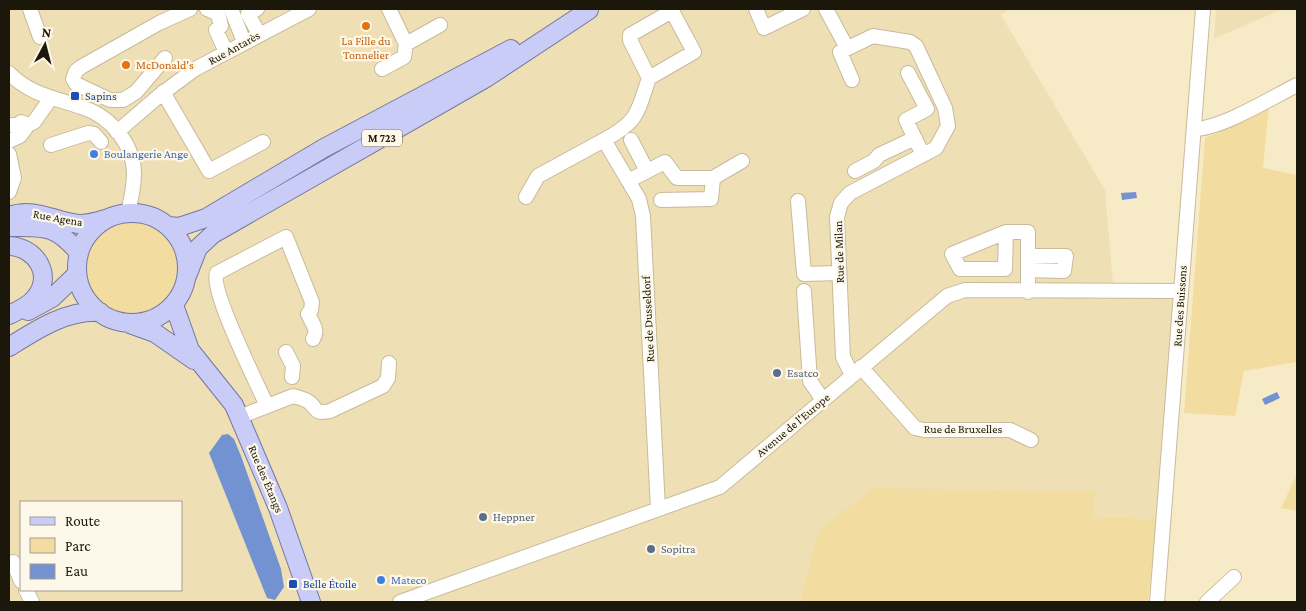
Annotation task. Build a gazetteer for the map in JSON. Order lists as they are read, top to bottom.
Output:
{
  "streets": {
    "main road": ["M 723", "Rue Agena", "Rue des Étangs"],
    "street": [
      "Rue Antarès",
      "Rue de Milan",
      "Rue des Buissons",
      "Rue de Dusseldorf",
      "Avenue de l'Europe",
      "Rue de Bruxelles"
    ]
  },
  "crossings": [
    ["M 723", "Rue Agena"],
    ["M 723", "Rue des Étangs"],
    ["Rue Agena", "Rue des Étangs"],
    ["Rue de Milan", "Avenue de l'Europe"],
    ["Rue de Milan", "Rue de Bruxelles"],
    ["Rue des Buissons", "Avenue de l'Europe"],
    ["Rue de Dusseldorf", "Avenue de l'Europe"],
    ["Avenue de l'Europe", "Rue de Bruxelles"]
  ],
  "places": {
    "other": [
      "La Fille du Tonnelier",
      "McDonald's",
      "Boulangerie Ange",
      "Esatco",
      "Heppner",
      "Sopitra",
      "Mateco"
    ],
    "transit": ["Sapins", "Belle Étoile"]
  },
  "legend": ["Route", "Parc", "Eau"],
  "north": "top"
}
